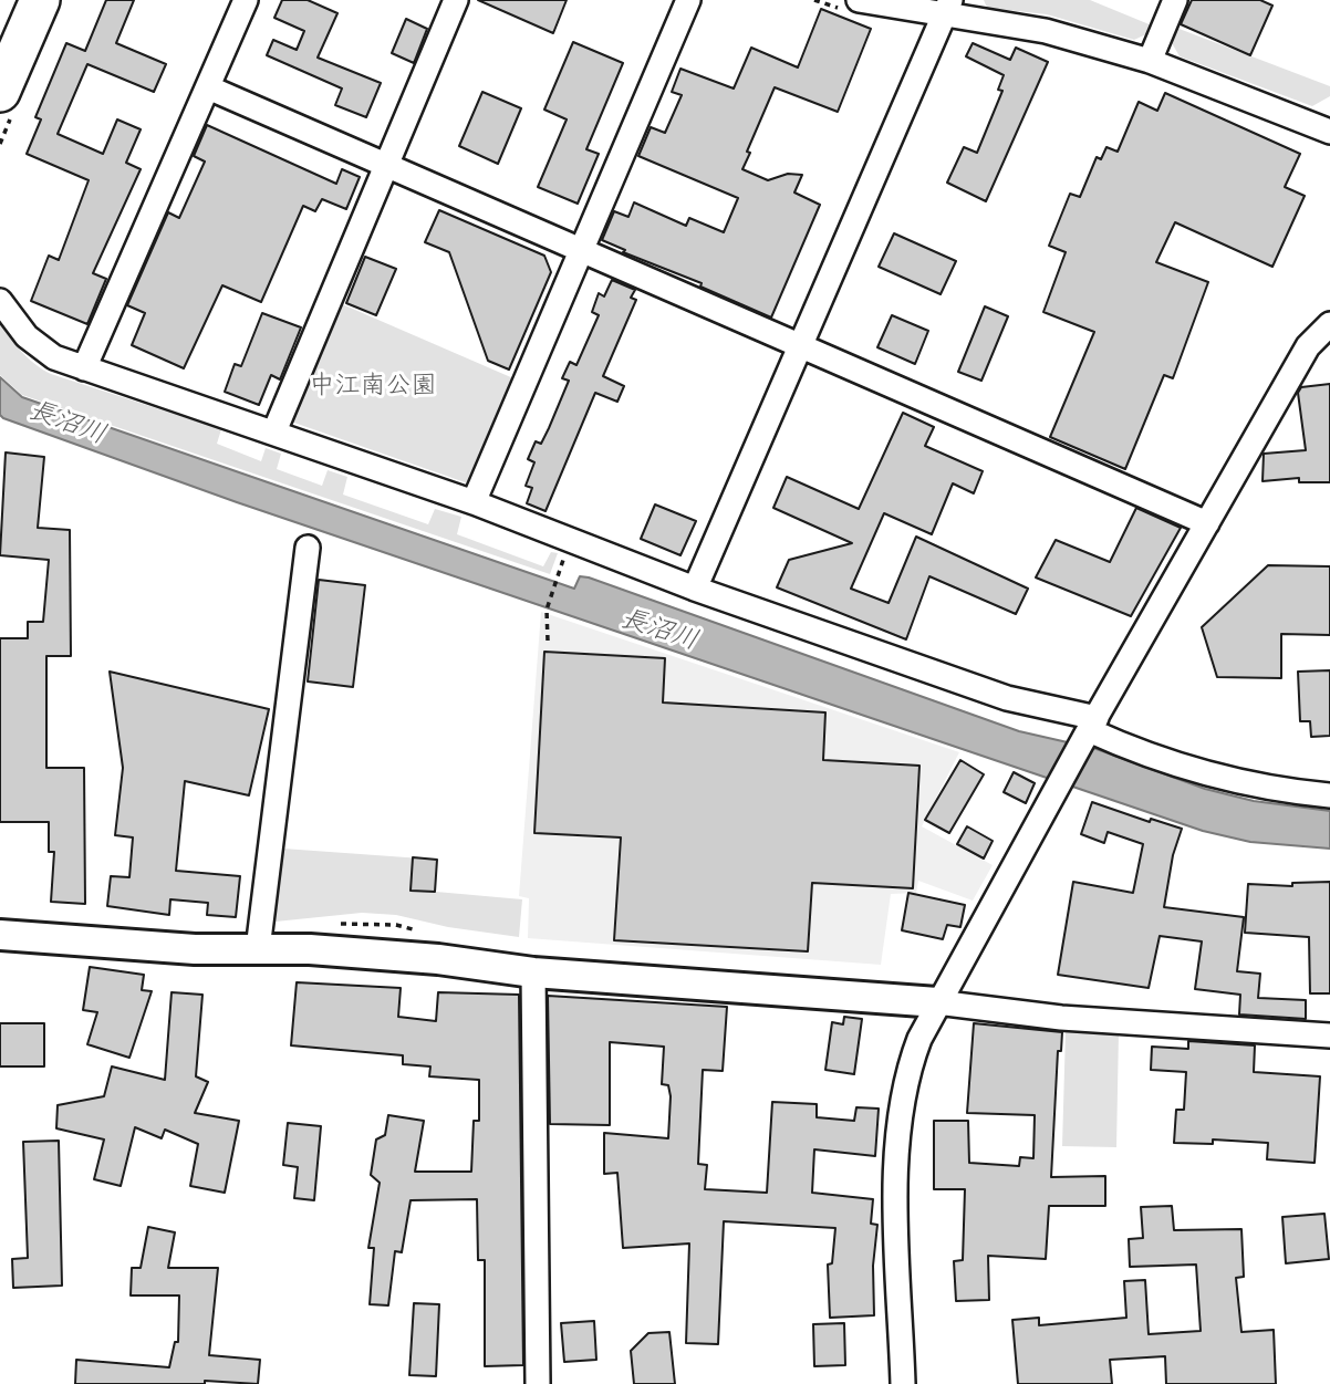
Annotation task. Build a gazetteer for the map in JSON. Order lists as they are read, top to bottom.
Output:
{
  "water": ["長沼川"],
  "parks": ["中江南公園"]
}
